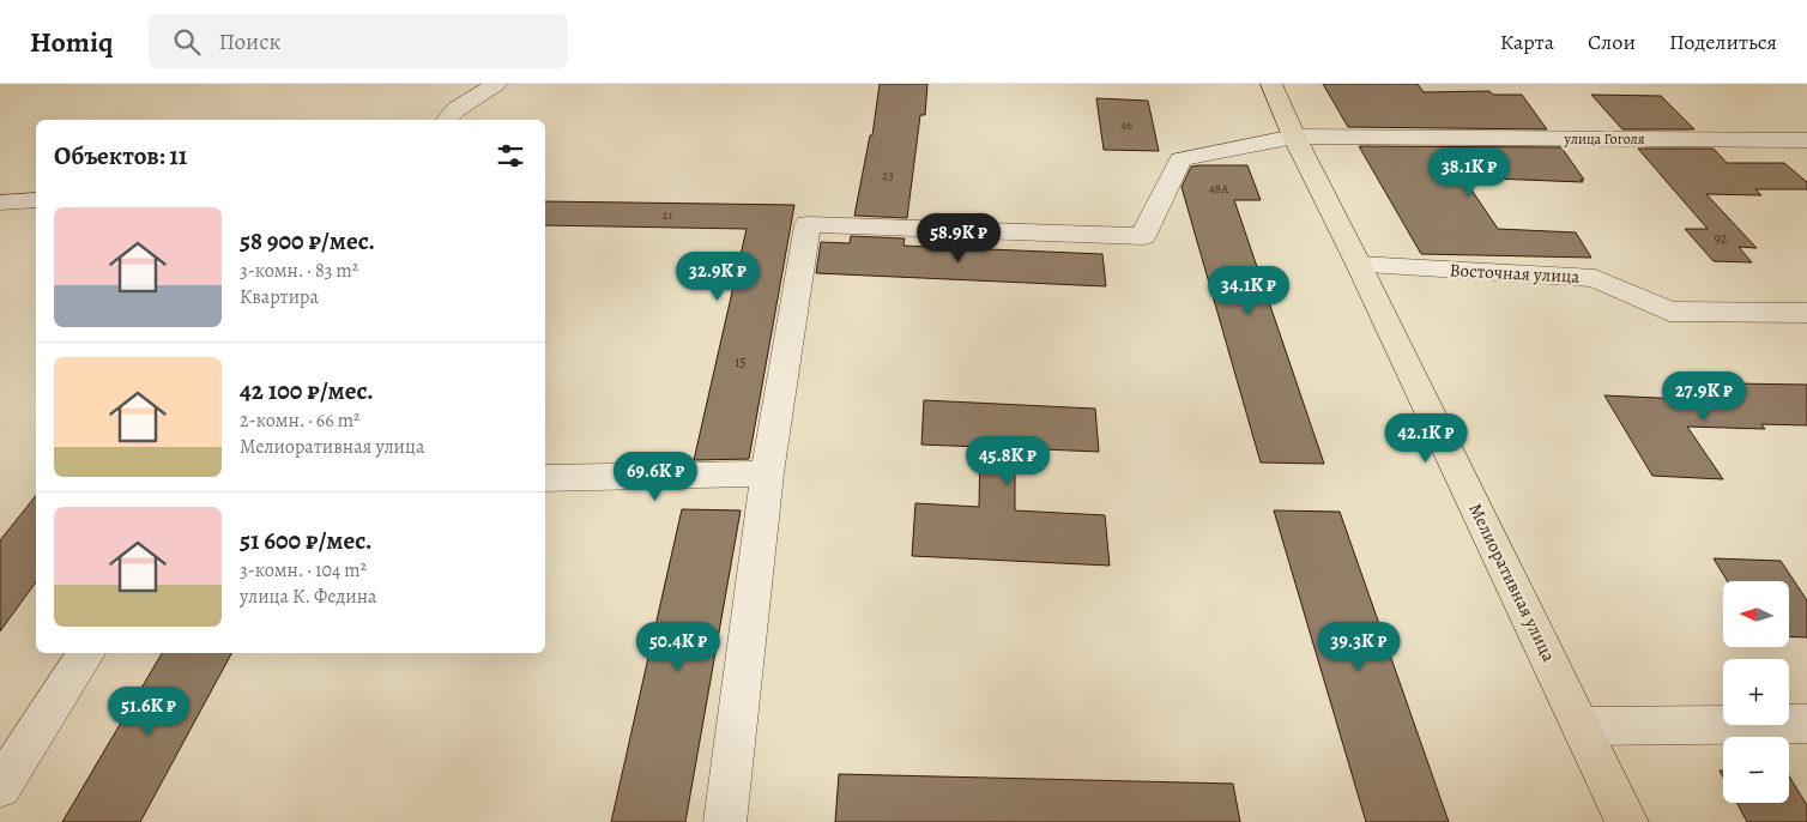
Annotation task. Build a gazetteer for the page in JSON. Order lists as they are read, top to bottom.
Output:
{
  "streets": {
    "main road": ["Мелиоративная улица"],
    "street": ["улица Гоголя", "Восточная улица"]
  },
  "crossings": [
    ["улица Гоголя", "Мелиоративная улица"],
    ["Восточная улица", "Мелиоративная улица"]
  ],
  "house_numbers": [
    "46",
    "23",
    "48А",
    "21",
    "92",
    "15"
  ],
  "north": "left",
  "page": {
    "header": "Homiq",
    "search": "Поиск",
    "nav": ["Карта", "Слои", "Поделиться"],
    "heading": "Объектов: 11",
    "price": [
      "38.1K ₽",
      "58.9K ₽",
      "32.9K ₽",
      "34.1K ₽",
      "27.9K ₽",
      "42.1K ₽",
      "45.8K ₽",
      "69.6K ₽",
      "50.4K ₽",
      "39.3K ₽",
      "51.6K ₽"
    ],
    "list": [
      {
        "name": "58 900 ₽/мес.",
        "note": "3-комн. · 83 m² · Квартира"
      },
      {
        "name": "42 100 ₽/мес.",
        "note": "2-комн. · 66 m² · Мелиоративная улица"
      },
      {
        "name": "51 600 ₽/мес.",
        "note": "3-комн. · 104 m² · улица К. Федина"
      }
    ],
    "map_buttons": ["+", "−"]
  }
}
